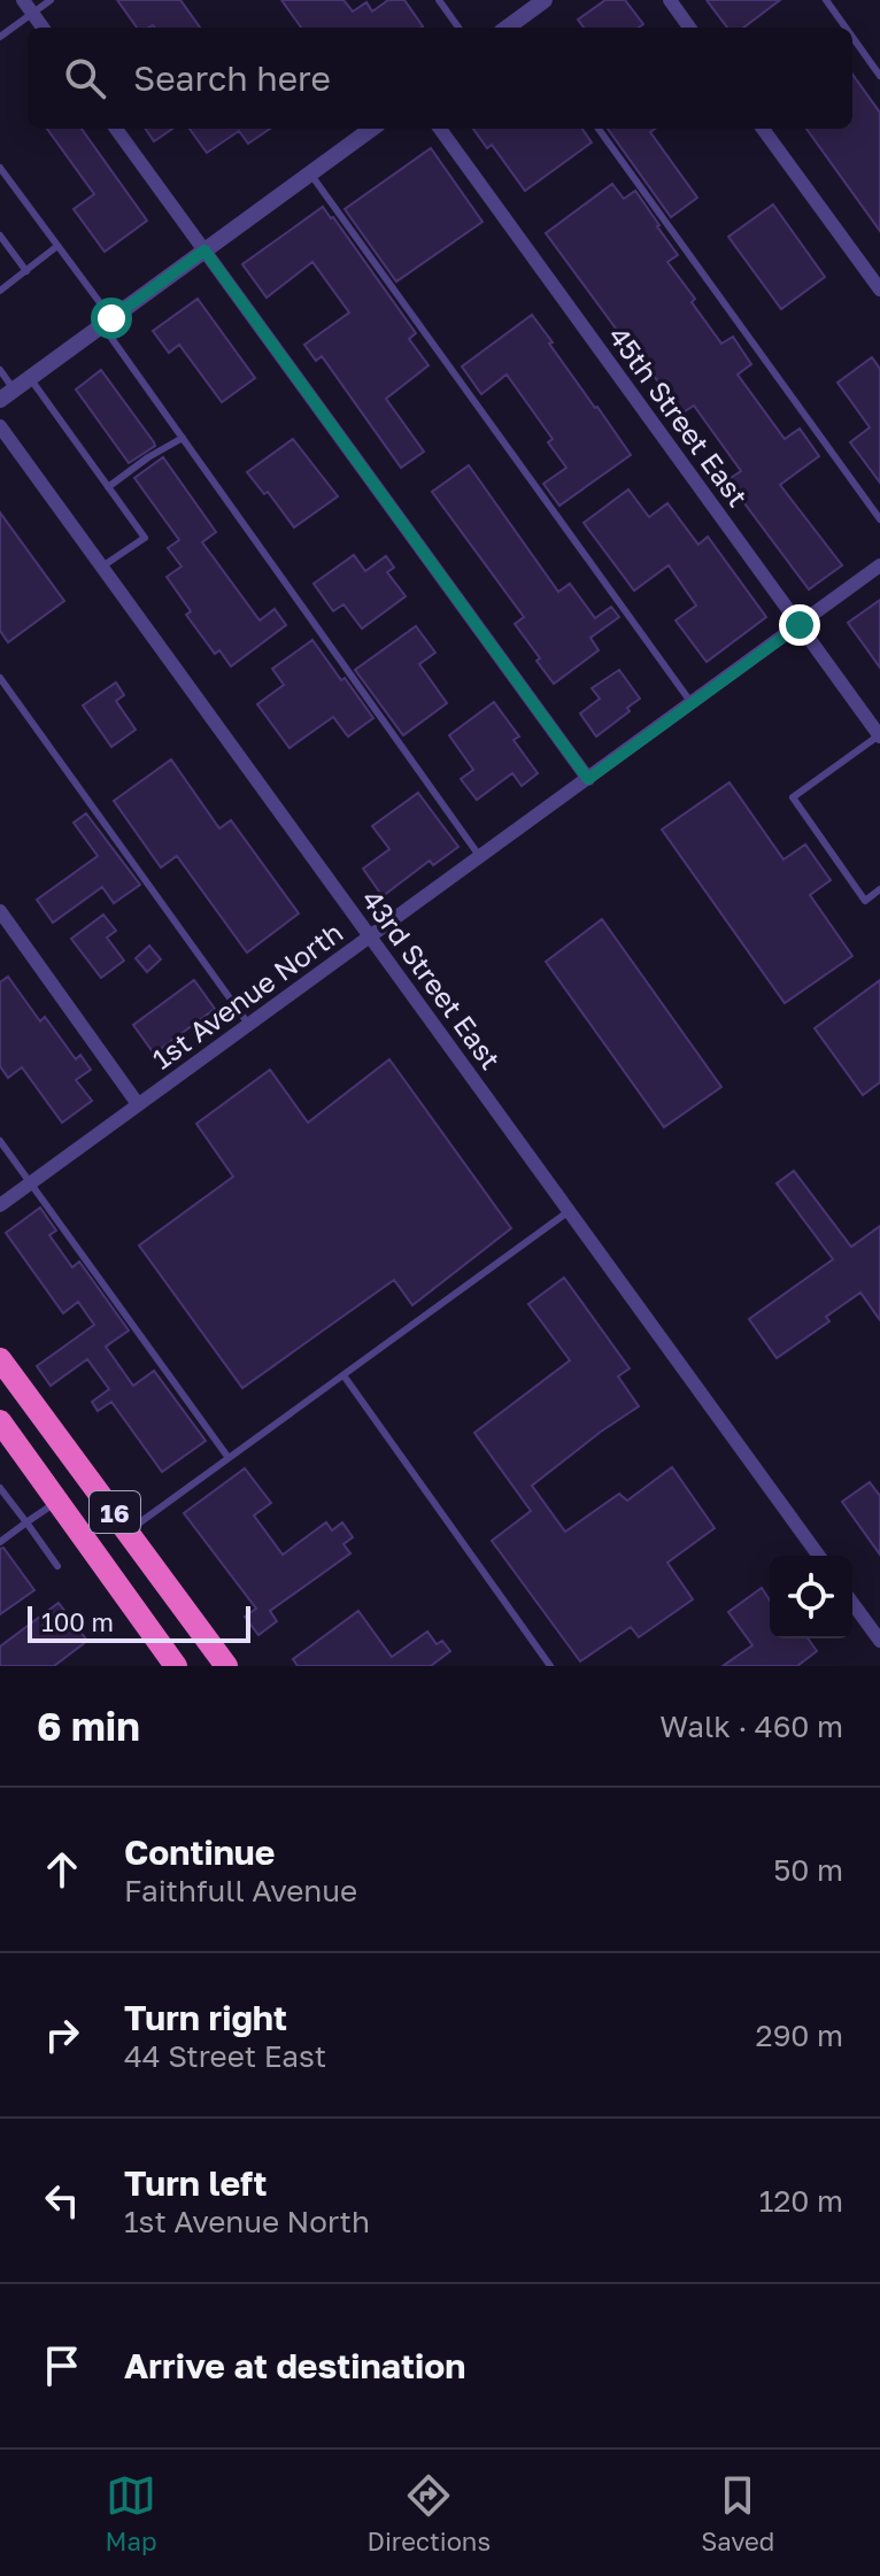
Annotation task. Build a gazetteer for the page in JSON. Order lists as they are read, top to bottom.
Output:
{
  "streets": {
    "highway": ["16"],
    "street": ["45th Street East", "43rd Street East", "1st Avenue North"]
  },
  "crossings": [
    ["45th Street East", "1st Avenue North"],
    ["43rd Street East", "1st Avenue North"]
  ],
  "scale_bar": "100 m",
  "page": {
    "search": "Search here",
    "scale": "100 m",
    "heading": ["6 min", "Walk · 460 m"],
    "list": [
      ["Continue", "Faithfull Avenue", "50 m"],
      ["Turn right", "44 Street East", "290 m"],
      ["Turn left", "1st Avenue North", "120 m"],
      "Arrive at destination"
    ],
    "nav": ["Map", "Directions", "Saved"]
  }
}
